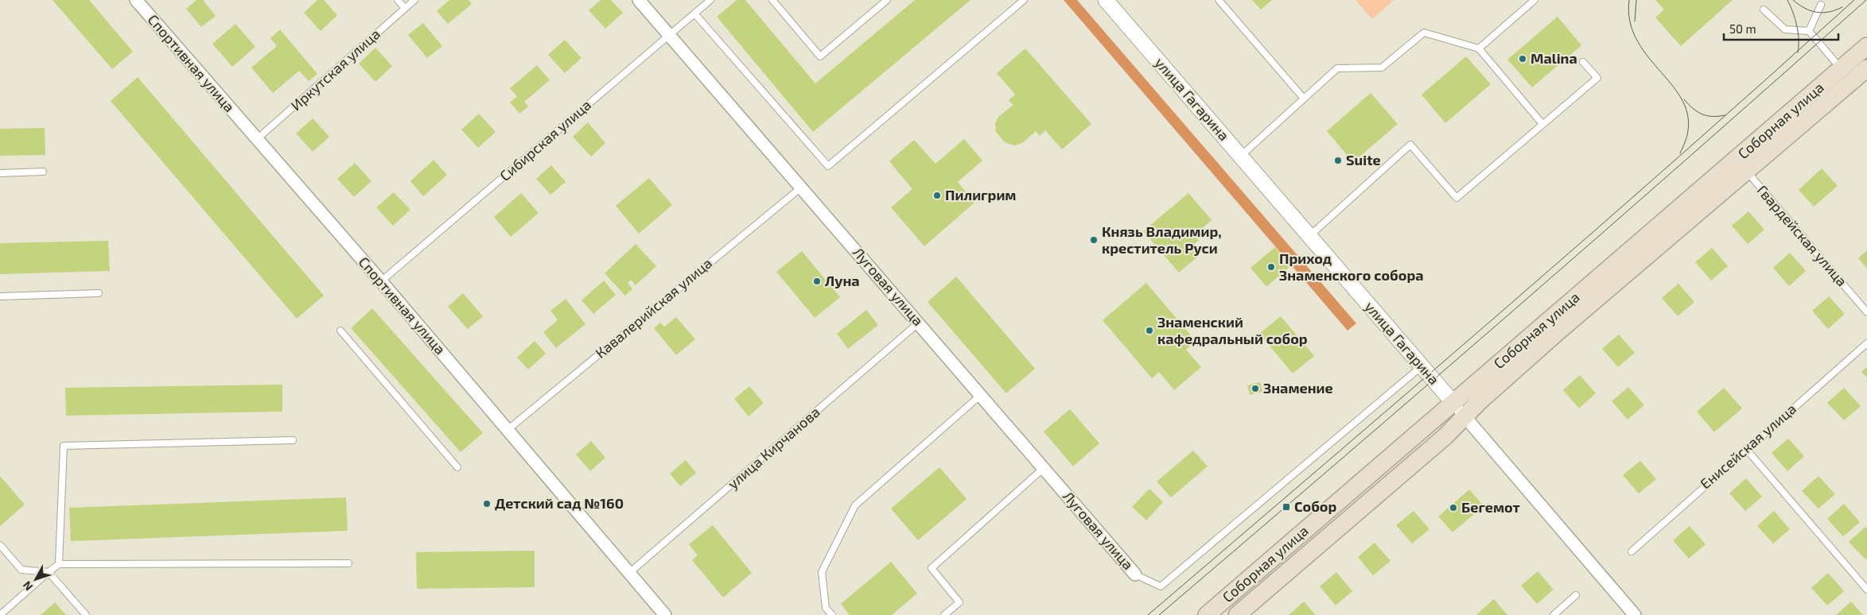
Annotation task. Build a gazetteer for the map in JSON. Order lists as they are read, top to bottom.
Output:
{
  "streets": {
    "main road": ["Соборная улица"],
    "street": ["Спортивная улица", "улица Гагарина", "Луговая улица"],
    "lane": [
      "Иркутская улица",
      "Сибирская улица",
      "Гвардейская улица",
      "Кавалерийская улица",
      "Енисейская улица",
      "улица Кирчанова"
    ]
  },
  "crossings": [
    ["Спортивная улица", "Иркутская улица"],
    ["Спортивная улица", "Сибирская улица"],
    ["Спортивная улица", "Кавалерийская улица"],
    ["Спортивная улица", "улица Кирчанова"],
    ["улица Гагарина", "Соборная улица"],
    ["Соборная улица", "Гвардейская улица"],
    ["Сибирская улица", "Луговая улица"],
    ["Луговая улица", "Кавалерийская улица"],
    ["Луговая улица", "улица Кирчанова"]
  ],
  "places": {
    "other": [
      "Malina",
      "Suite",
      "Пилигрим",
      "Князь Владимир, креститель Руси",
      "Приход Знаменского собора",
      "Луна",
      "Знаменский кафедральный собор",
      "Знамение",
      "Детский сад №160",
      "Бегемот"
    ],
    "transit": ["Собор"]
  },
  "scale_bar": "50 m",
  "north": "bottom left"
}
